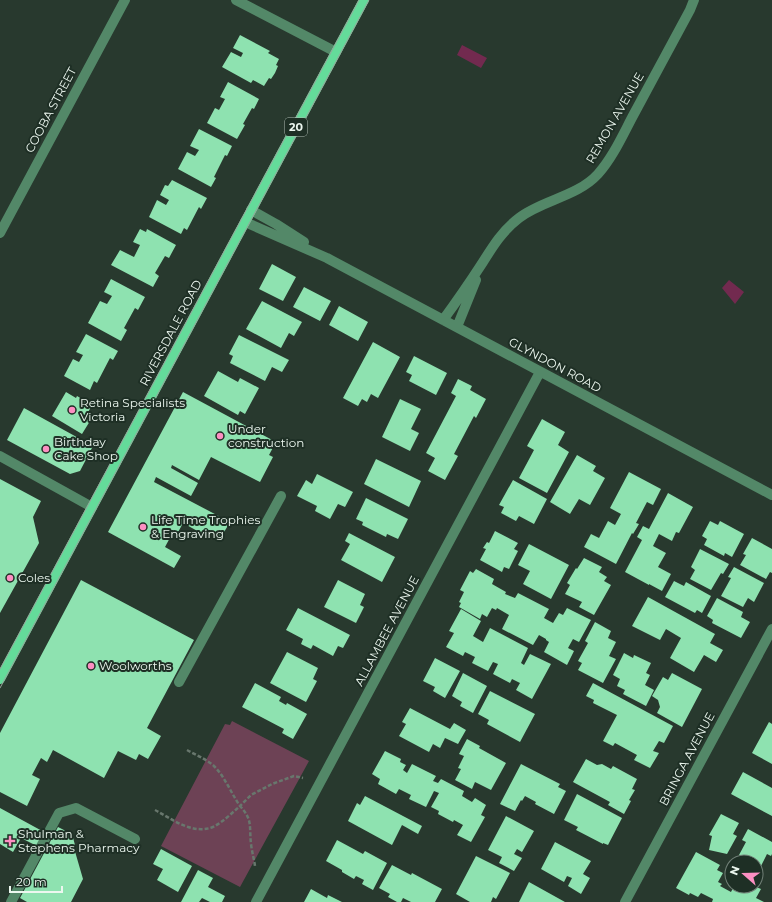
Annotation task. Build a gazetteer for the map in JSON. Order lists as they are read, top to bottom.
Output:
{
  "streets": {
    "main road": ["20", "RIVERSDALE ROAD"],
    "street": [
      "COOBA STREET",
      "REMON AVENUE",
      "GLYNDON ROAD",
      "ALLAMBEE AVENUE",
      "BRINGA AVENUE"
    ]
  },
  "crossings": [
    ["REMON AVENUE", "GLYNDON ROAD"],
    ["RIVERSDALE ROAD", "GLYNDON ROAD"],
    ["GLYNDON ROAD", "ALLAMBEE AVENUE"]
  ],
  "places": {
    "other": [
      "Retina Specialists Victoria",
      "Under construction",
      "Birthday Cake Shop",
      "Life Time Trophies & Engraving",
      "Coles",
      "Woolworths"
    ],
    "health": ["Shulman & Stephens Pharmacy"]
  },
  "scale_bar": "20 m",
  "north": "left"
}
